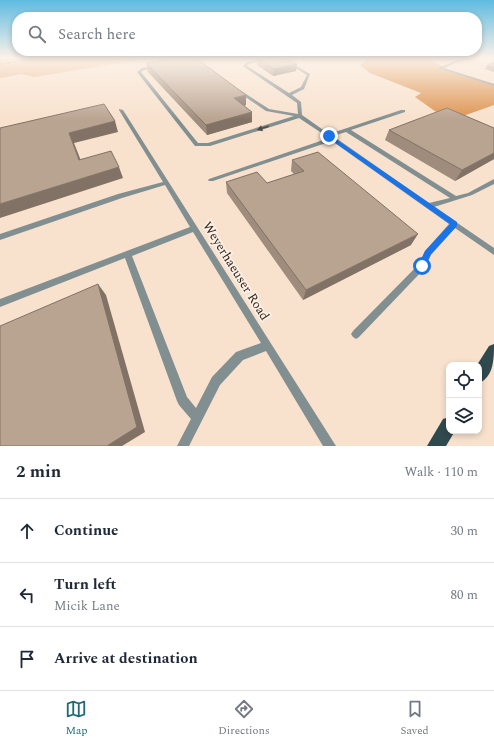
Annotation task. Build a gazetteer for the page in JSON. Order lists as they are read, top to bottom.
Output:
{
  "streets": {
    "lane": ["Weyerhaeuser Road"]
  },
  "page": {
    "search": "Search here",
    "heading": ["2 min", "Walk · 110 m"],
    "list": [
      ["Continue", "30 m"],
      ["Turn left", "Micik Lane", "80 m"],
      "Arrive at destination"
    ],
    "nav": ["Map", "Directions", "Saved"]
  }
}
